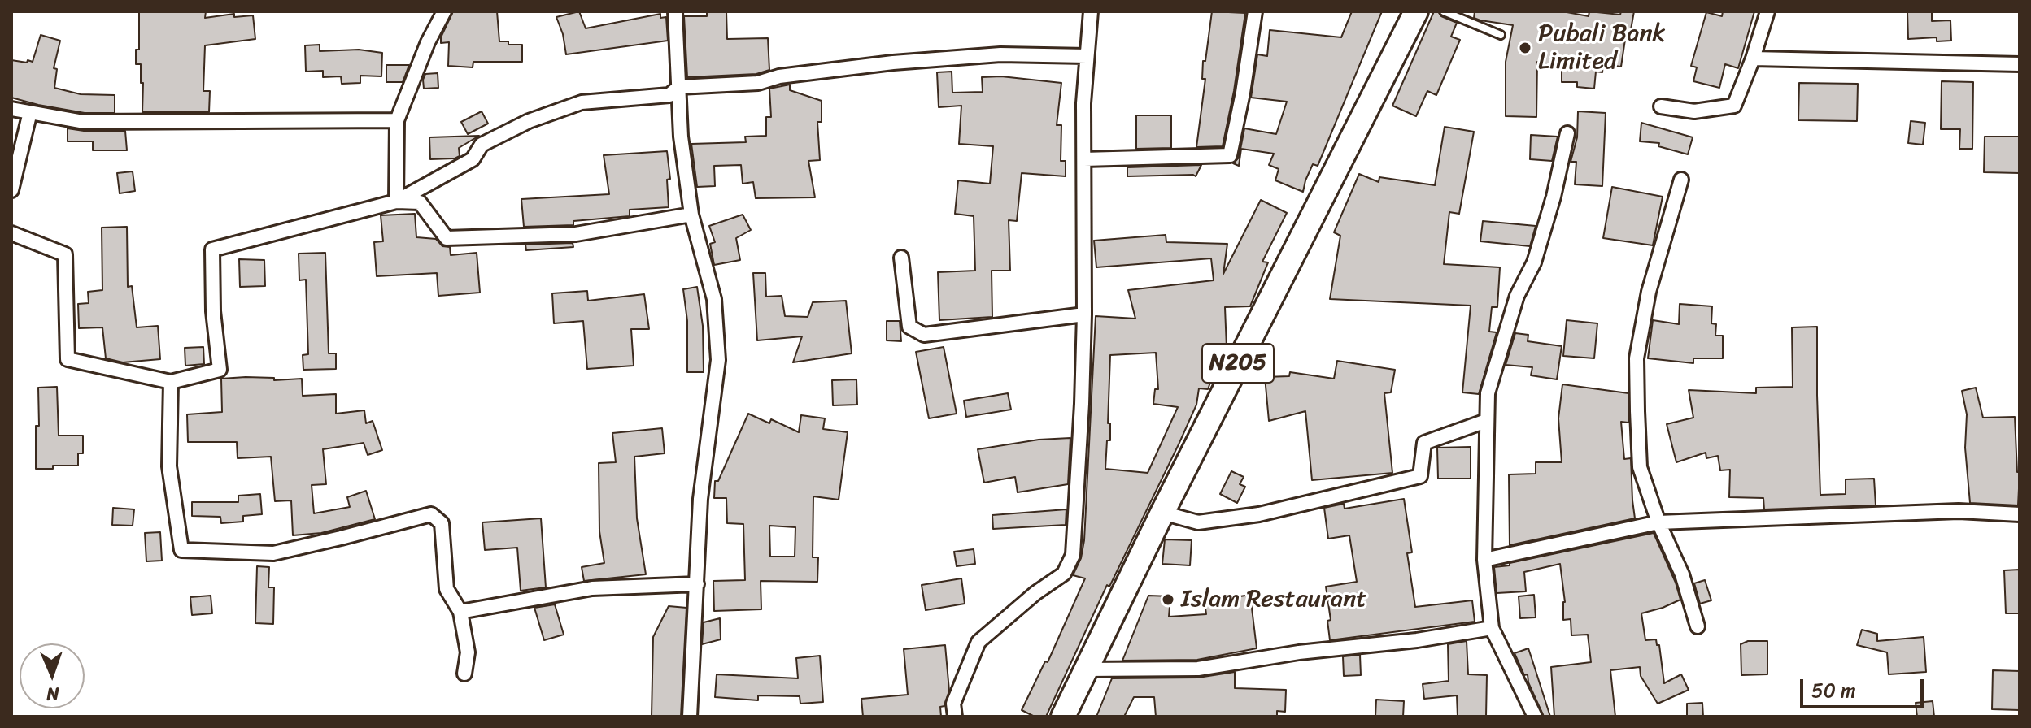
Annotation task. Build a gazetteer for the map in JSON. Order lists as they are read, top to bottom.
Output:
{
  "streets": {
    "highway": ["N205"]
  },
  "places": ["Pubali Bank Limited", "Islam Restaurant"],
  "scale_bar": "50 m",
  "north": "bottom"
}
